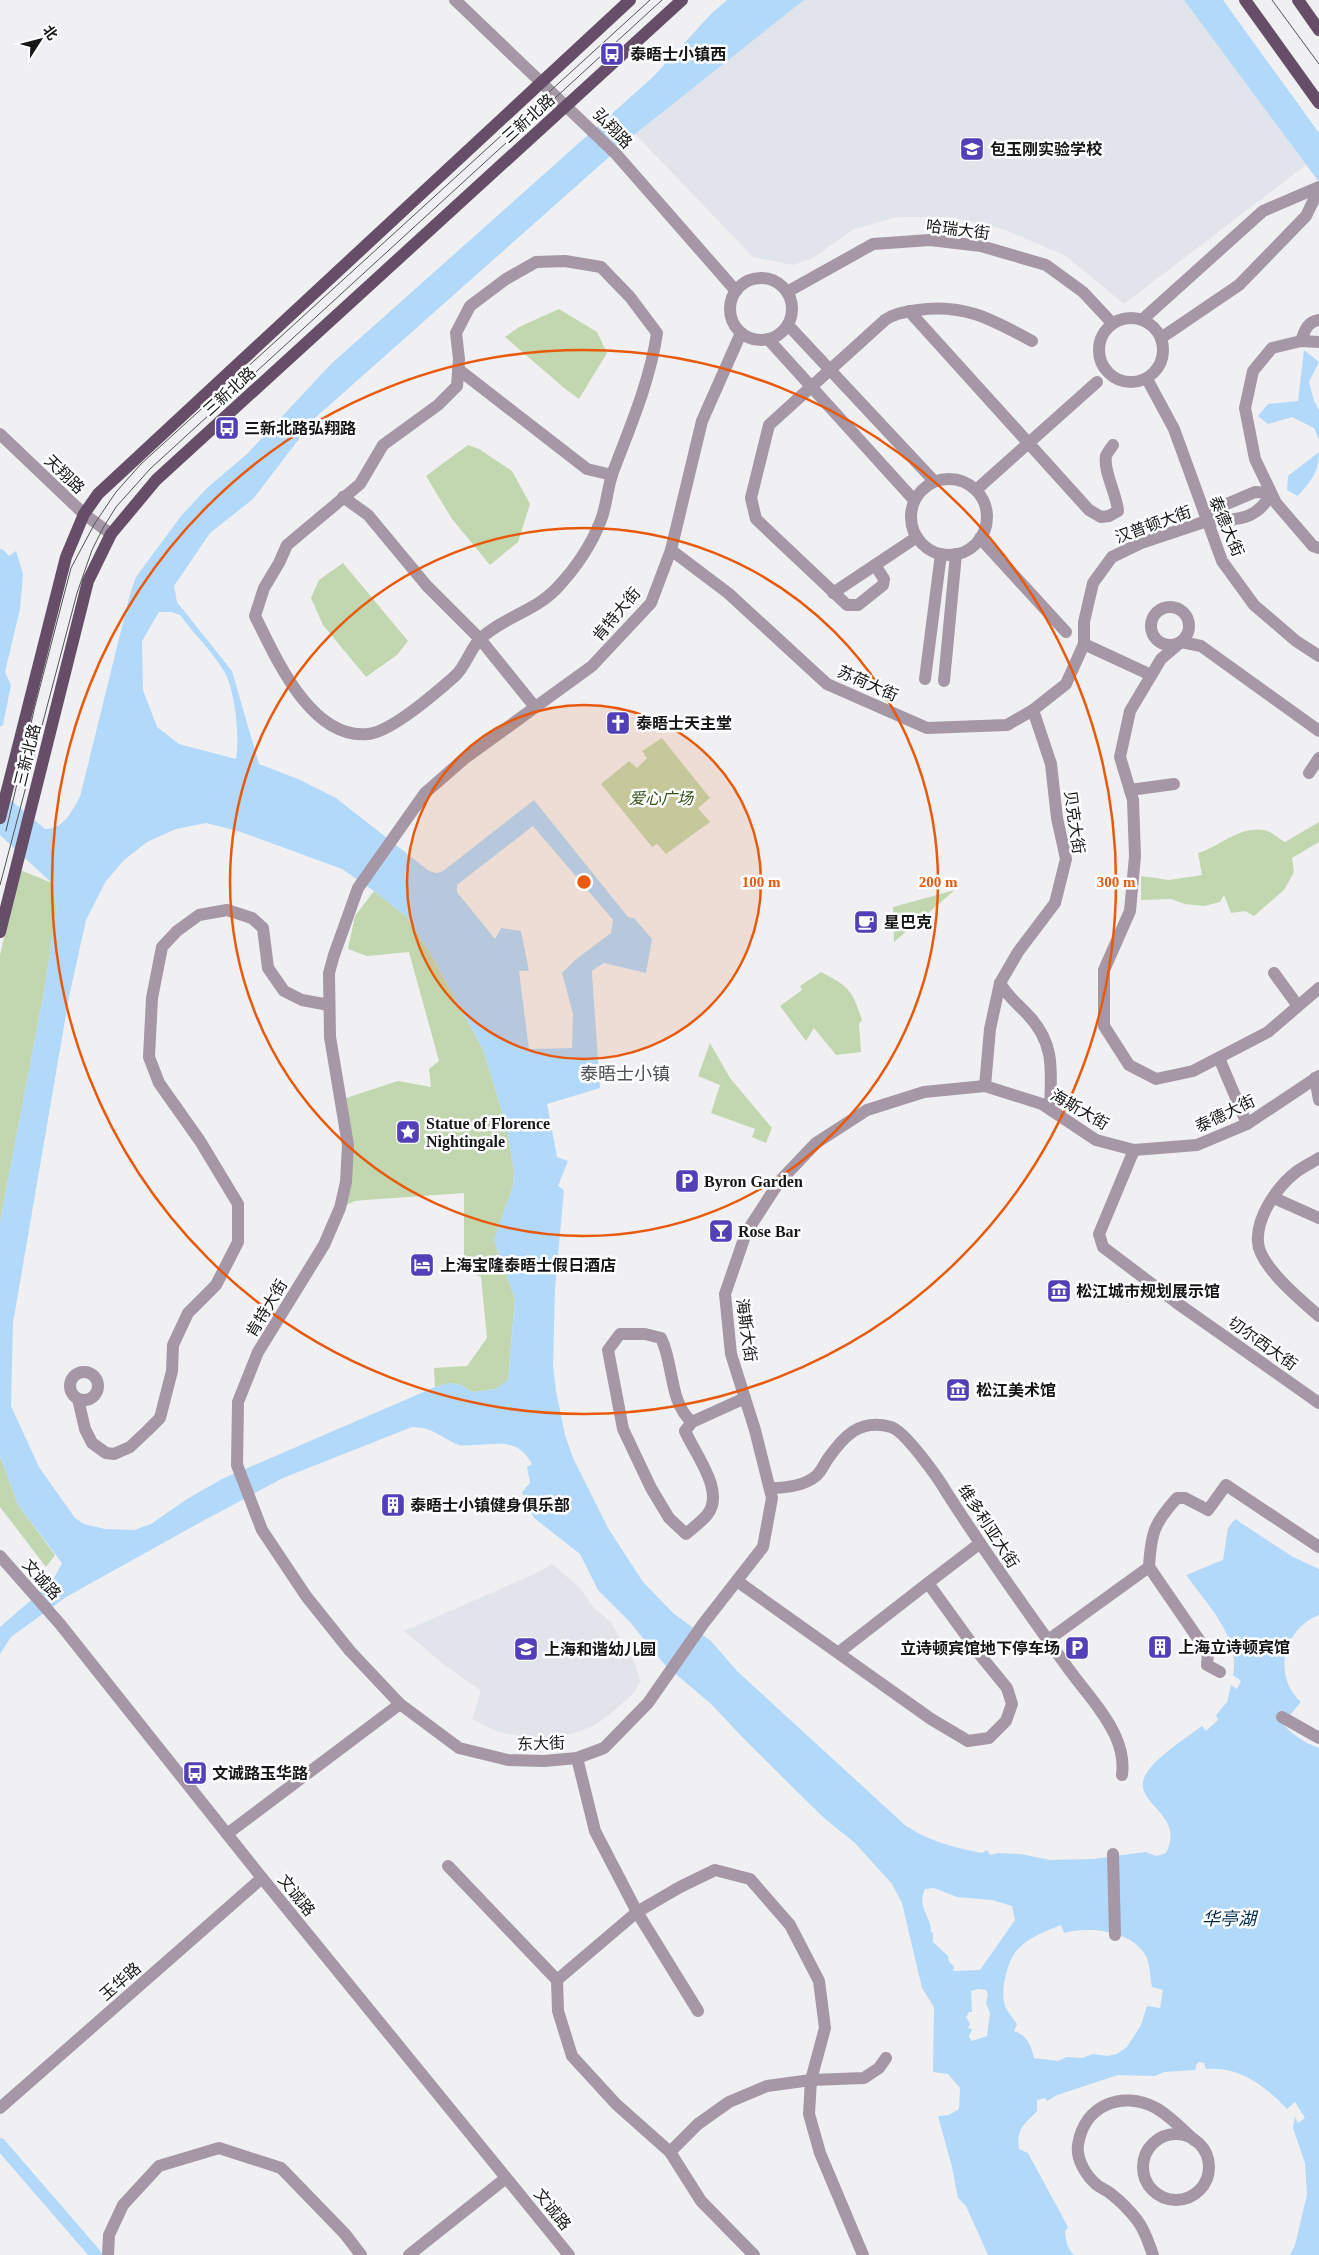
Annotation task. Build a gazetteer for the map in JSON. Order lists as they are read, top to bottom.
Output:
{
  "streets": {
    "main road": ["三新北路"],
    "street": [
      "弘翔路",
      "哈瑞大街",
      "天翔路",
      "汉普顿大街",
      "泰德大街",
      "肯特大街",
      "苏荷大街",
      "贝克大街",
      "海斯大街",
      "切尔西大街",
      "维多利亚大街",
      "文诚路",
      "东大街",
      "玉华路"
    ]
  },
  "crossings": [
    ["三新北路", "弘翔路"],
    ["三新北路", "天翔路"],
    ["弘翔路", "哈瑞大街"],
    ["弘翔路", "肯特大街"],
    ["哈瑞大街", "泰德大街"],
    ["哈瑞大街", "肯特大街"],
    ["汉普顿大街", "泰德大街"],
    ["汉普顿大街", "苏荷大街"],
    ["汉普顿大街", "贝克大街"],
    ["泰德大街", "海斯大街"],
    ["泰德大街", "切尔西大街"],
    ["肯特大街", "苏荷大街"],
    ["肯特大街", "东大街"],
    ["苏荷大街", "贝克大街"],
    ["贝克大街", "海斯大街"],
    ["海斯大街", "切尔西大街"],
    ["海斯大街", "维多利亚大街"],
    ["海斯大街", "东大街"],
    ["文诚路", "玉华路"]
  ],
  "districts": ["泰晤士小镇"],
  "water": ["华亭湖"],
  "parks": ["爱心广场"],
  "places": {
    "bus stop": ["泰晤士小镇西", "三新北路弘翔路", "文诚路玉华路"],
    "school or university": ["包玉刚实验学校", "上海和谐幼儿园"],
    "church": ["泰晤士天主堂"],
    "cafe": ["星巴克"],
    "place": ["Statue of Florence Nightingale"],
    "parking": ["Byron Garden", "立诗顿宾馆地下停车场"],
    "bar": ["Rose Bar"],
    "hotel": ["上海宝隆泰晤士假日酒店"],
    "museum": ["松江城市规划展示馆", "松江美术馆"],
    "building": ["泰晤士小镇健身俱乐部", "上海立诗顿宾馆"]
  },
  "north": "top right",
  "rings": ["100 m", "200 m", "300 m"]
}
